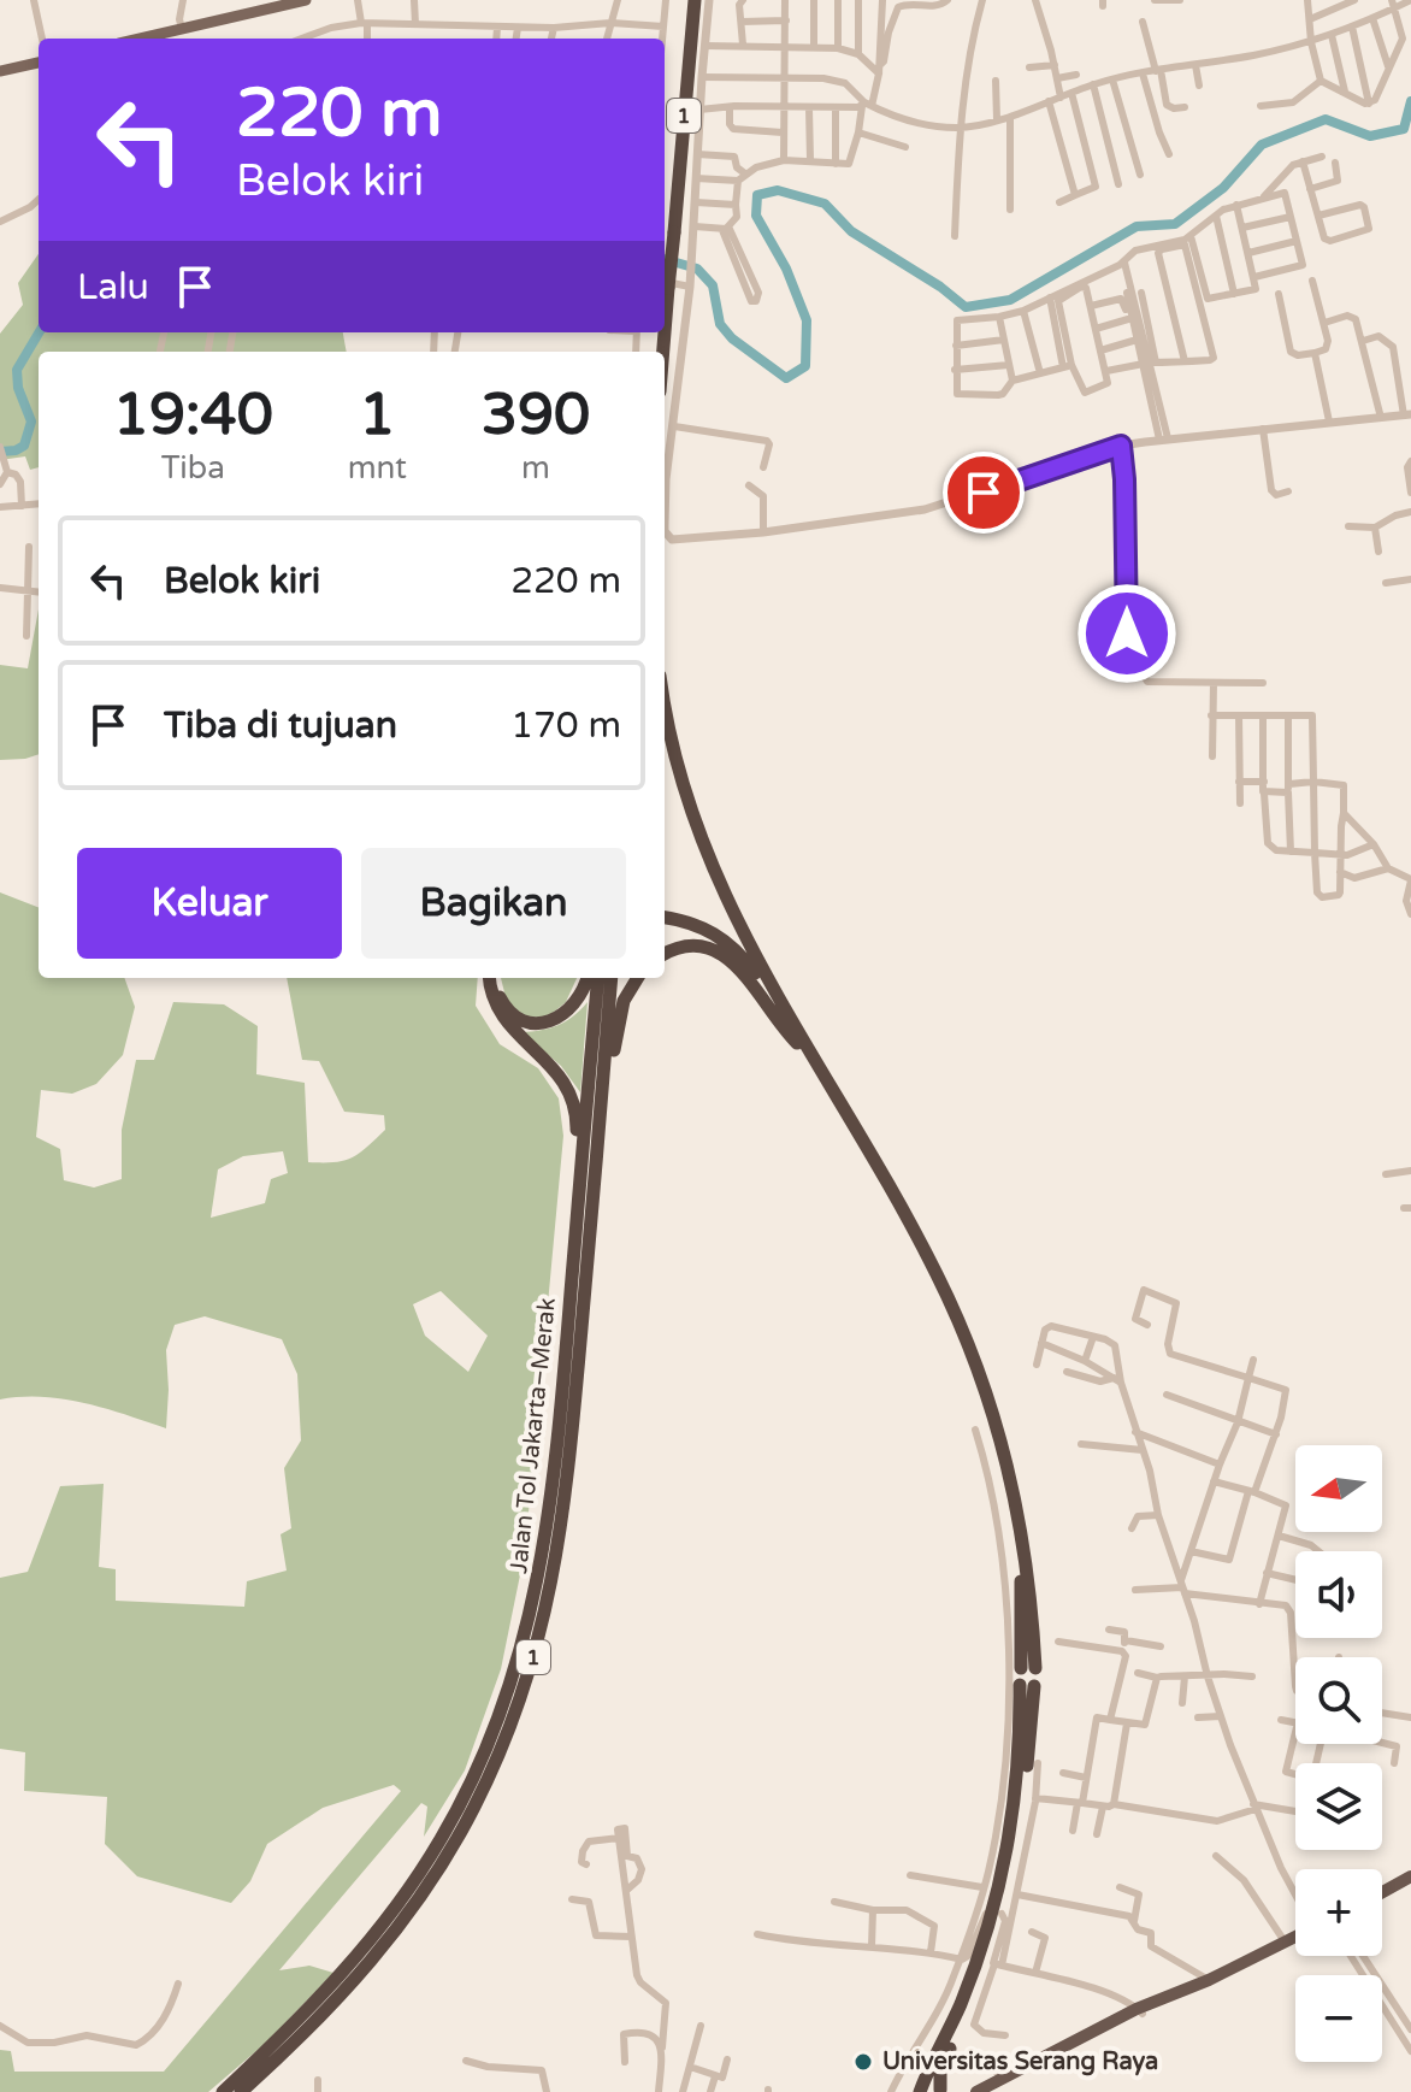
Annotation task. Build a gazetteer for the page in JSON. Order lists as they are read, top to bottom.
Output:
{
  "streets": {
    "highway": ["1", "Jalan Tol Jakarta–Merak"]
  },
  "places": ["Universitas Serang Raya"],
  "north": "left",
  "page": {
    "turn": ["220 m", "Belok kiri"],
    "then": "Lalu",
    "eta": [
      "19:40",
      "Tiba",
      "1",
      "mnt",
      "390",
      "m"
    ],
    "list": [
      {
        "name": "Belok kiri",
        "value": "220 m"
      },
      {
        "name": "Tiba di tujuan",
        "value": "170 m"
      }
    ],
    "buttons": ["Keluar", "Bagikan"],
    "map_buttons": ["+", "−"]
  }
}
